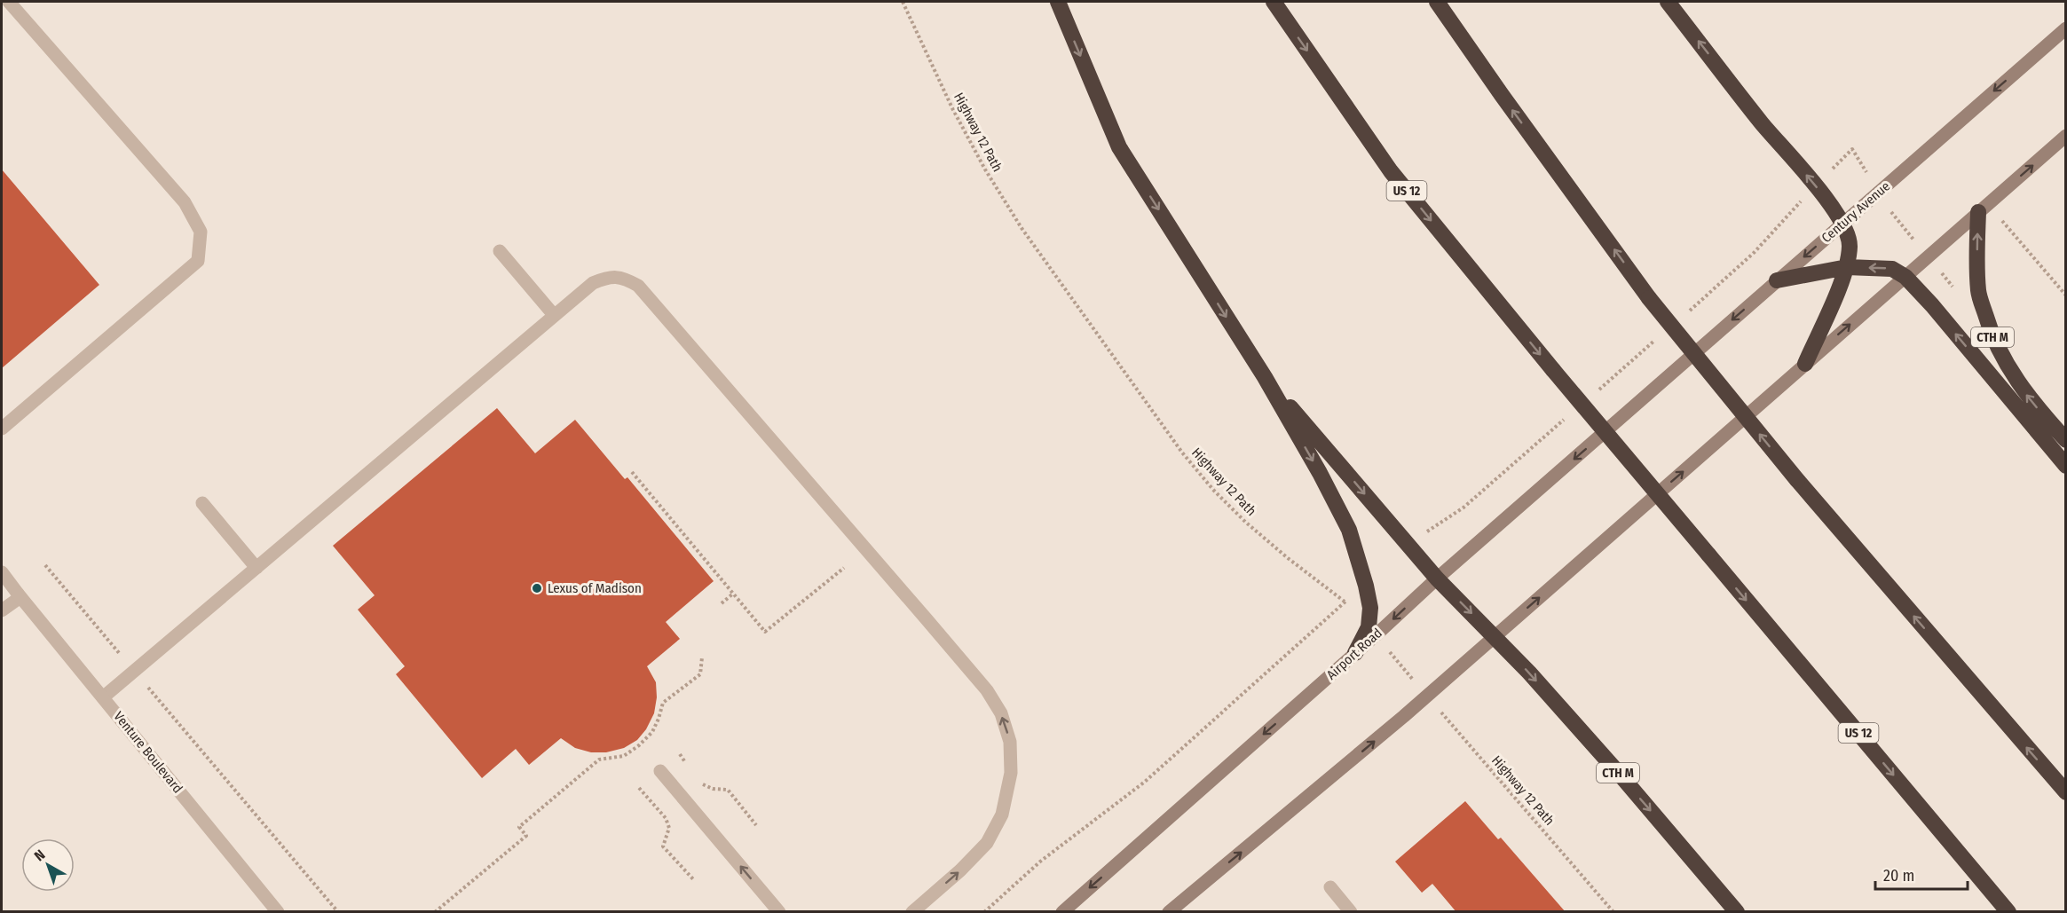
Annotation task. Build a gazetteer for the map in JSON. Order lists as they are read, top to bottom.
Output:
{
  "streets": {
    "highway": ["US 12", "CTH M"],
    "main road": ["Century Avenue", "Airport Road"],
    "street": ["Venture Boulevard"],
    "path": ["Highway 12 Path"]
  },
  "crossings": [
    ["Highway 12 Path", "Airport Road"],
    ["Century Avenue", "Airport Road"]
  ],
  "places": ["Lexus of Madison"],
  "scale_bar": "20 m",
  "north": "top left"
}
